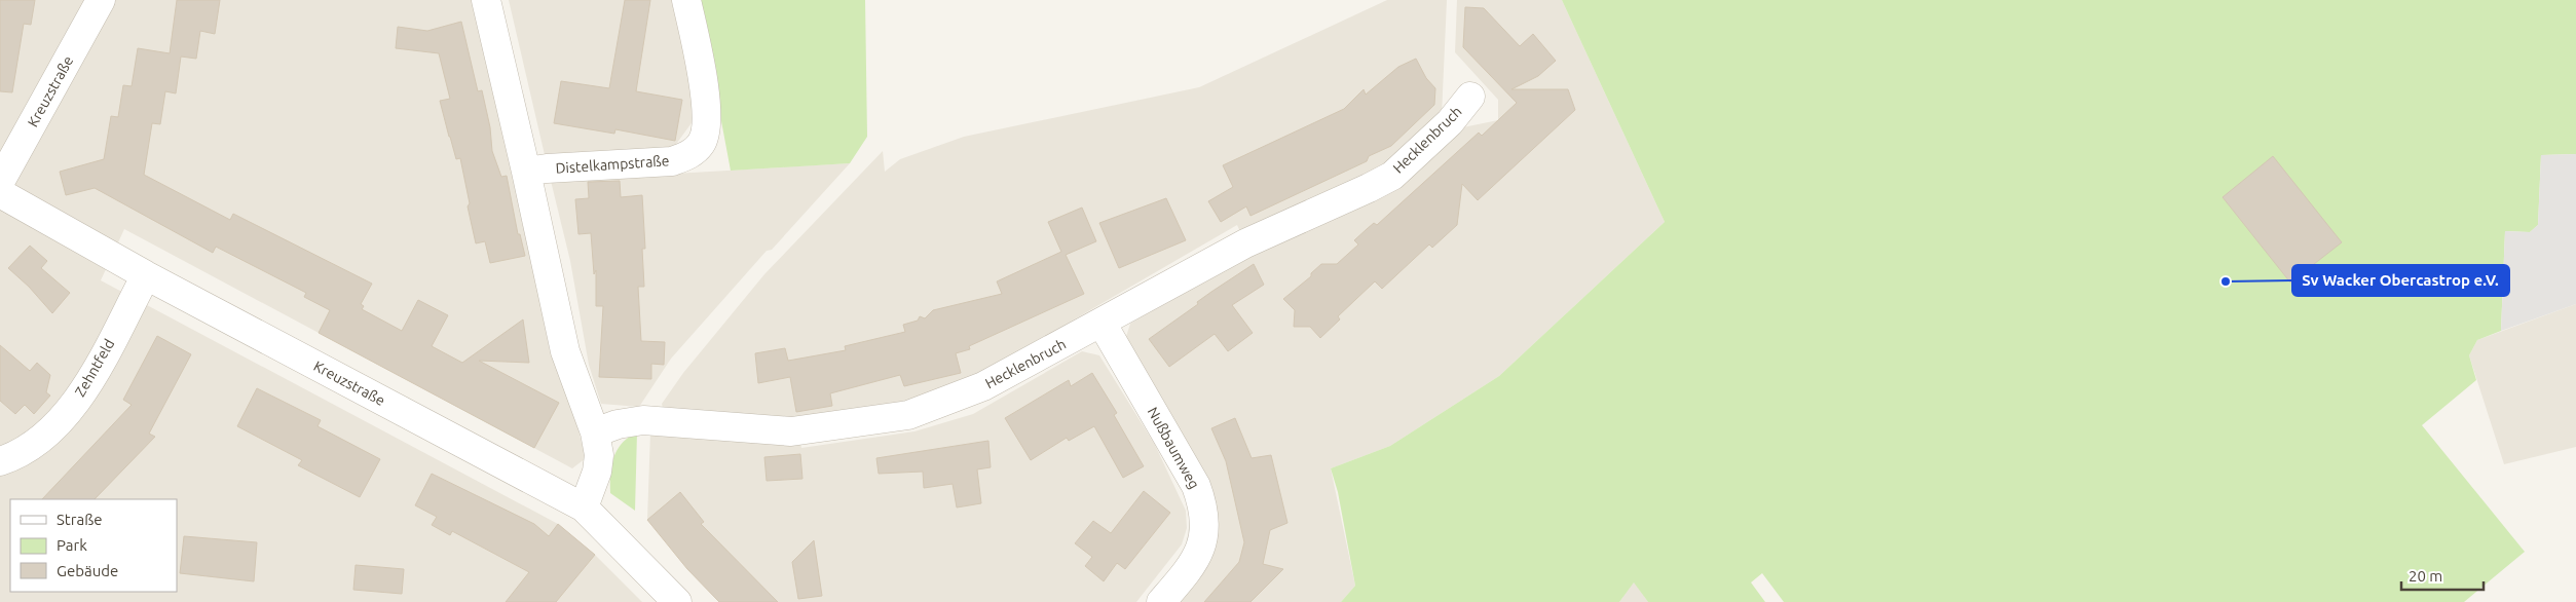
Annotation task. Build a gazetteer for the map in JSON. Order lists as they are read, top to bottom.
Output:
{
  "streets": {
    "street": [
      "Kreuzstraße",
      "Hecklenbruch",
      "Distelkampstraße",
      "Zehntfeld",
      "Nußbaumweg"
    ]
  },
  "crossings": [
    ["Kreuzstraße", "Zehntfeld"],
    ["Hecklenbruch", "Nußbaumweg"]
  ],
  "places": ["Sv Wacker Obercastrop e.V."],
  "legend": ["Straße", "Park", "Gebäude"],
  "scale_bar": "20 m"
}
